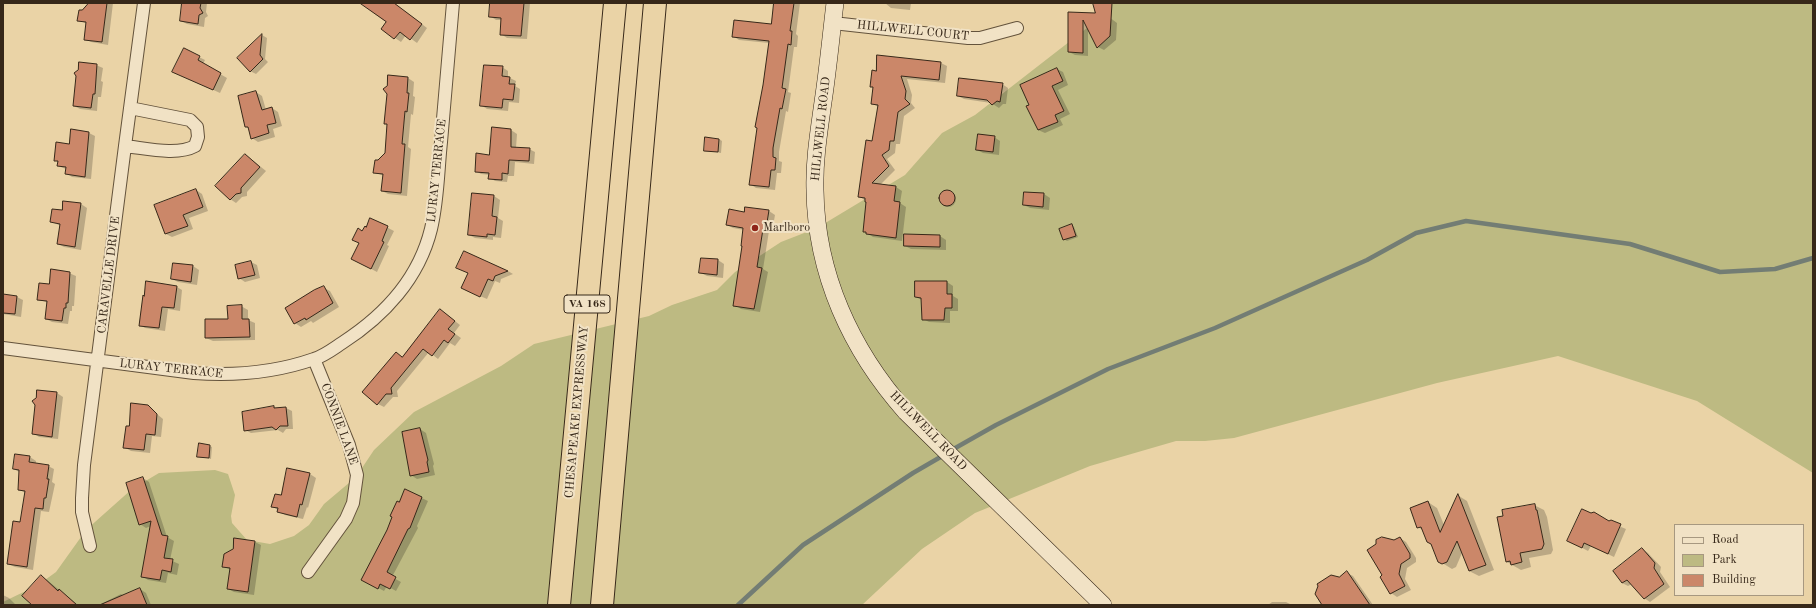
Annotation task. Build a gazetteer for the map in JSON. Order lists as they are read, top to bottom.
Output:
{
  "streets": {
    "highway": ["VA 168", "CHESAPEAKE EXPRESSWAY"],
    "street": [
      "HILLWELL COURT",
      "HILLWELL ROAD",
      "LURAY TERRACE",
      "CARAVELLE DRIVE",
      "CONNIE LANE"
    ]
  },
  "crossings": [
    ["HILLWELL COURT", "HILLWELL ROAD"],
    ["LURAY TERRACE", "CARAVELLE DRIVE"],
    ["LURAY TERRACE", "CONNIE LANE"]
  ],
  "places": ["Marlboro"],
  "legend": ["Road", "Park", "Building"]
}
